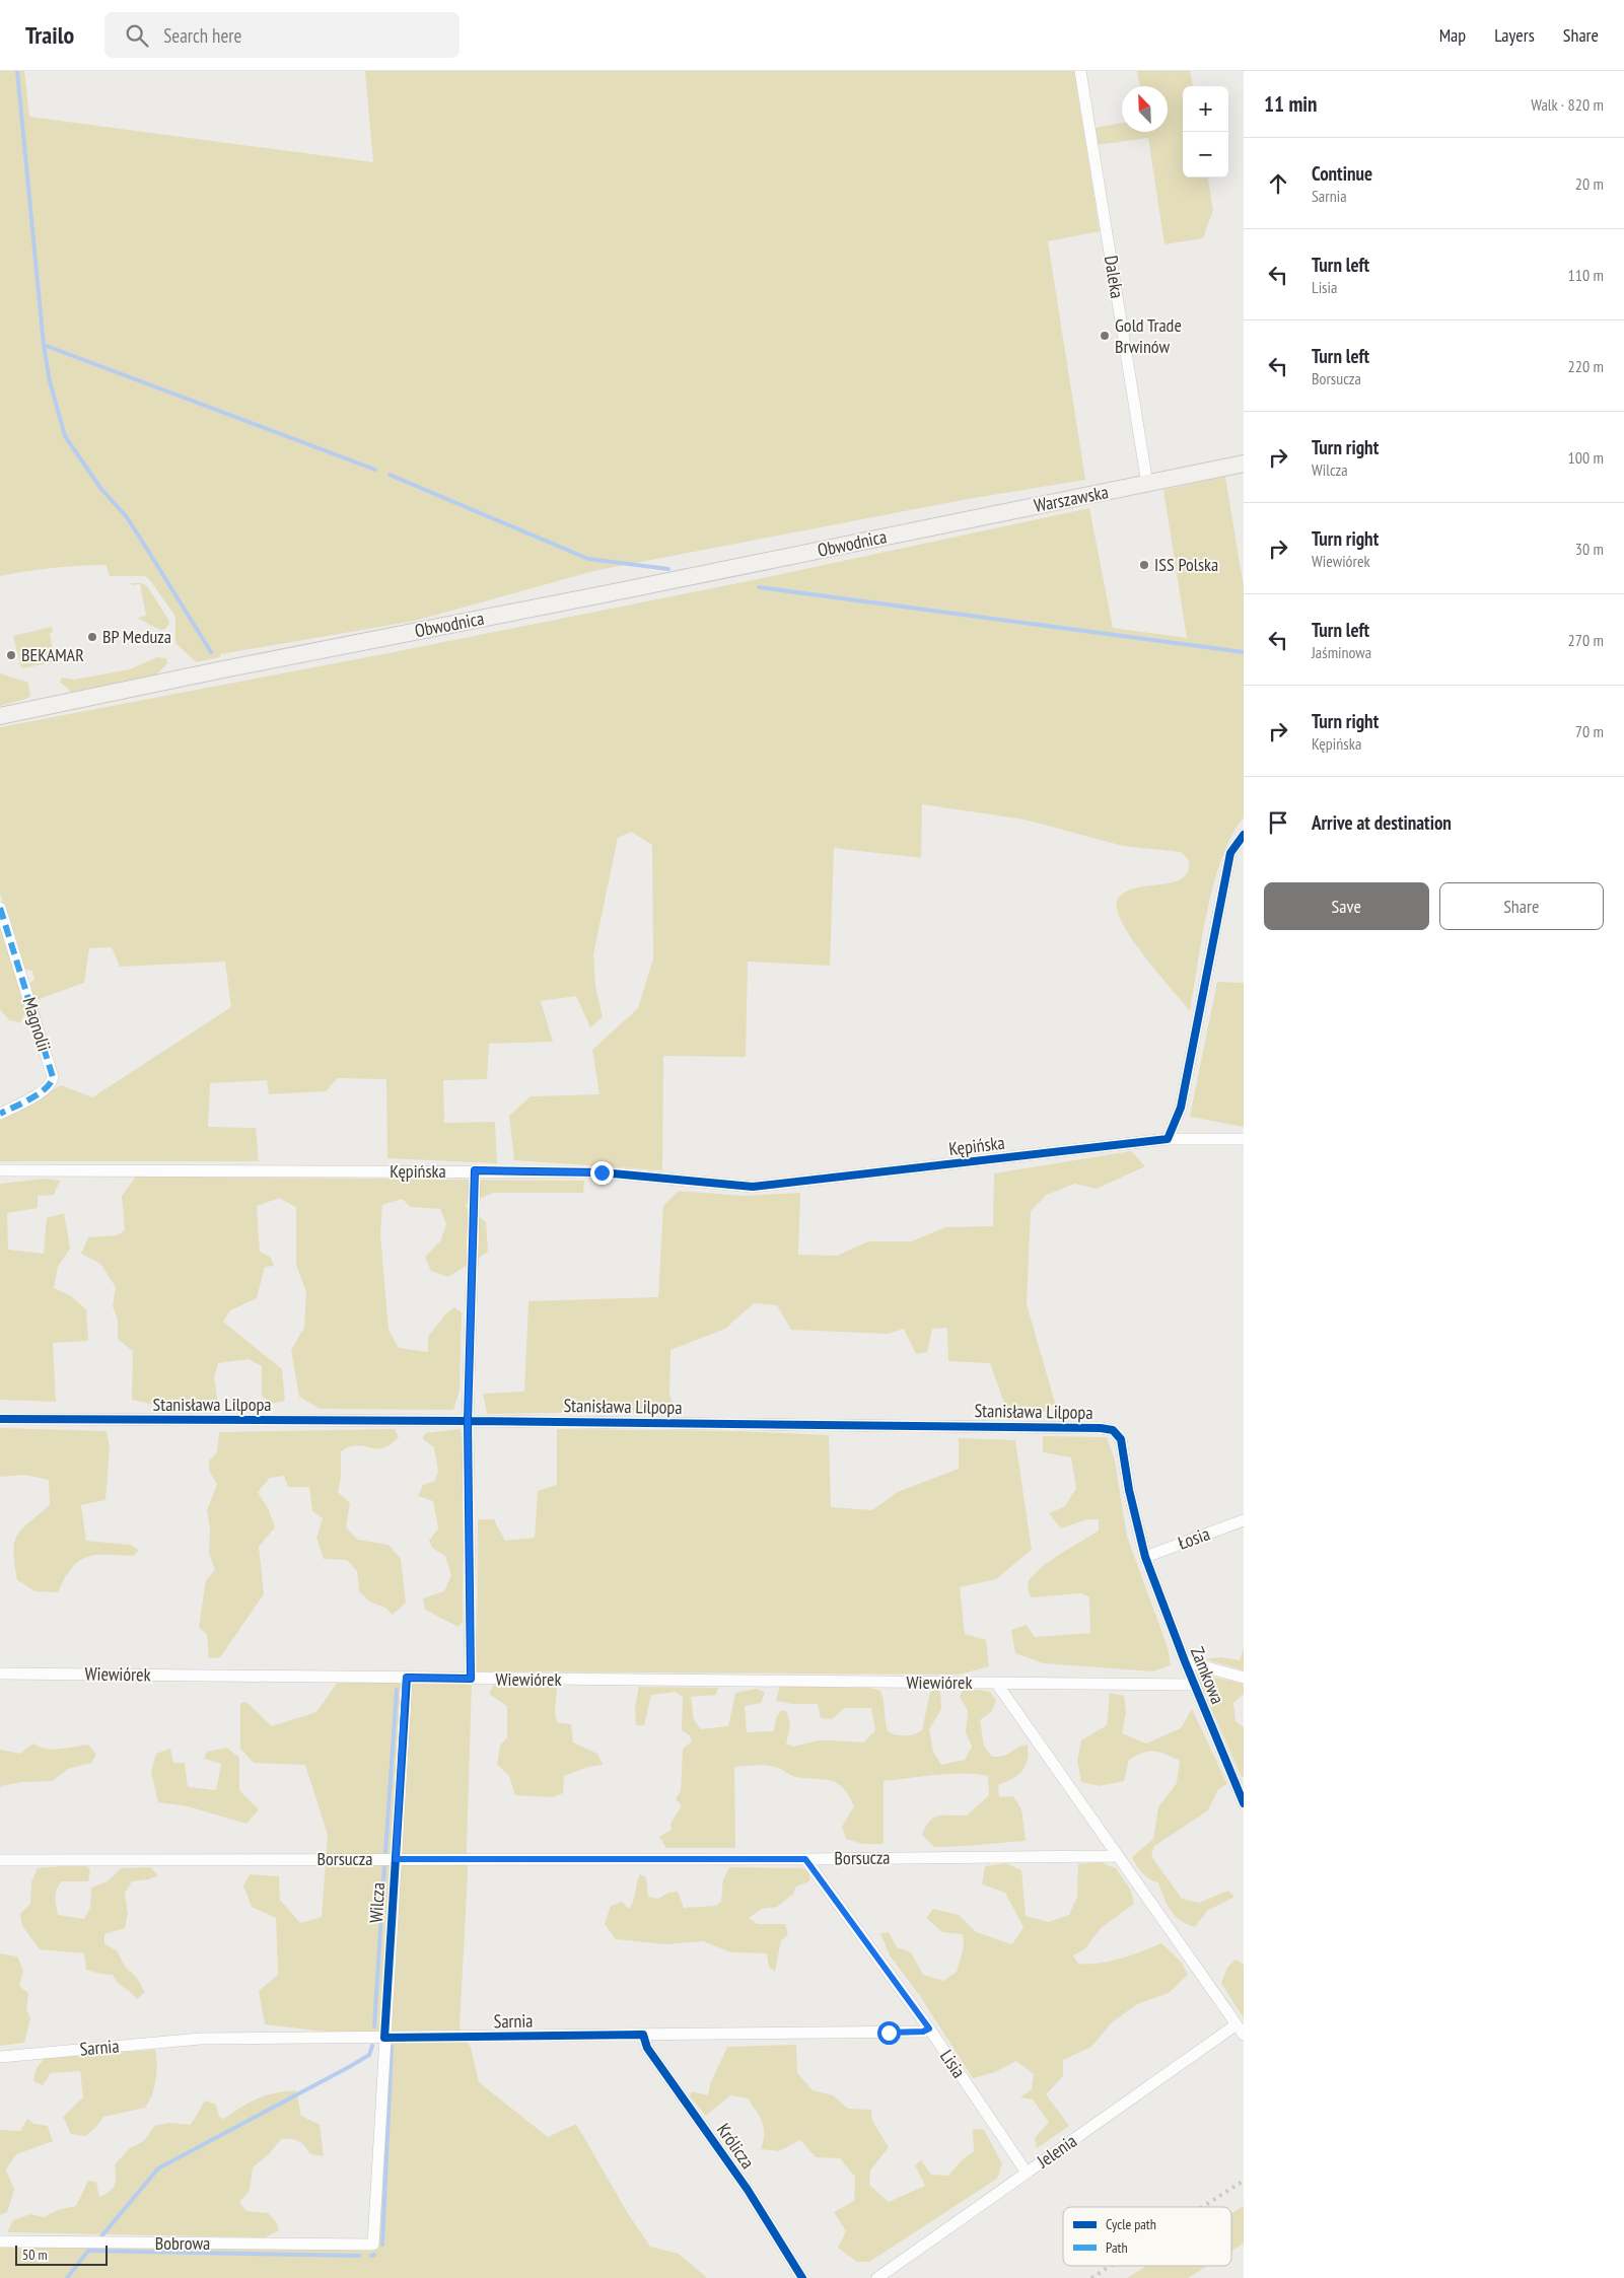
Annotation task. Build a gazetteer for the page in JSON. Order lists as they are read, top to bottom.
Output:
{
  "streets": {
    "main road": ["Warszawska", "Obwodnica"],
    "street": [
      "Daleka",
      "Magnolii",
      "Kępińska",
      "Stanisława Lilpopa",
      "Łosia",
      "Wiewiórek",
      "Zamkowa",
      "Borsucza",
      "Wilcza",
      "Sarnia",
      "Lisia",
      "Królicza",
      "Jelenia",
      "Bobrowa"
    ]
  },
  "crossings": [
    ["Daleka", "Warszawska"],
    ["Warszawska", "Obwodnica"],
    ["Stanisława Lilpopa", "Łosia"],
    ["Stanisława Lilpopa", "Zamkowa"],
    ["Łosia", "Zamkowa"],
    ["Wiewiórek", "Zamkowa"],
    ["Wiewiórek", "Borsucza"],
    ["Wiewiórek", "Wilcza"],
    ["Wiewiórek", "Jelenia"],
    ["Borsucza", "Wilcza"],
    ["Borsucza", "Lisia"],
    ["Wilcza", "Sarnia"],
    ["Wilcza", "Bobrowa"],
    ["Sarnia", "Lisia"],
    ["Sarnia", "Królicza"],
    ["Lisia", "Jelenia"]
  ],
  "places": [
    "Gold Trade Brwinów",
    "ISS Polska",
    "BP Meduza",
    "BEKAMAR"
  ],
  "legend": ["Cycle path", "Path"],
  "scale_bar": "50 m",
  "north": "top left",
  "page": {
    "header": "Trailo",
    "search": "Search here",
    "nav": ["Map", "Layers", "Share"],
    "heading": ["11 min", "Walk · 820 m"],
    "map_buttons": ["+", "−"],
    "list": [
      ["Continue", "Sarnia", "20 m"],
      ["Turn left", "Lisia", "110 m"],
      ["Turn left", "Borsucza", "220 m"],
      ["Turn right", "Wilcza", "100 m"],
      ["Turn right", "Wiewiórek", "30 m"],
      ["Turn left", "Jaśminowa", "270 m"],
      ["Turn right", "Kępińska", "70 m"],
      "Arrive at destination"
    ],
    "buttons": ["Save", "Share"],
    "scale": "50 m"
  }
}
